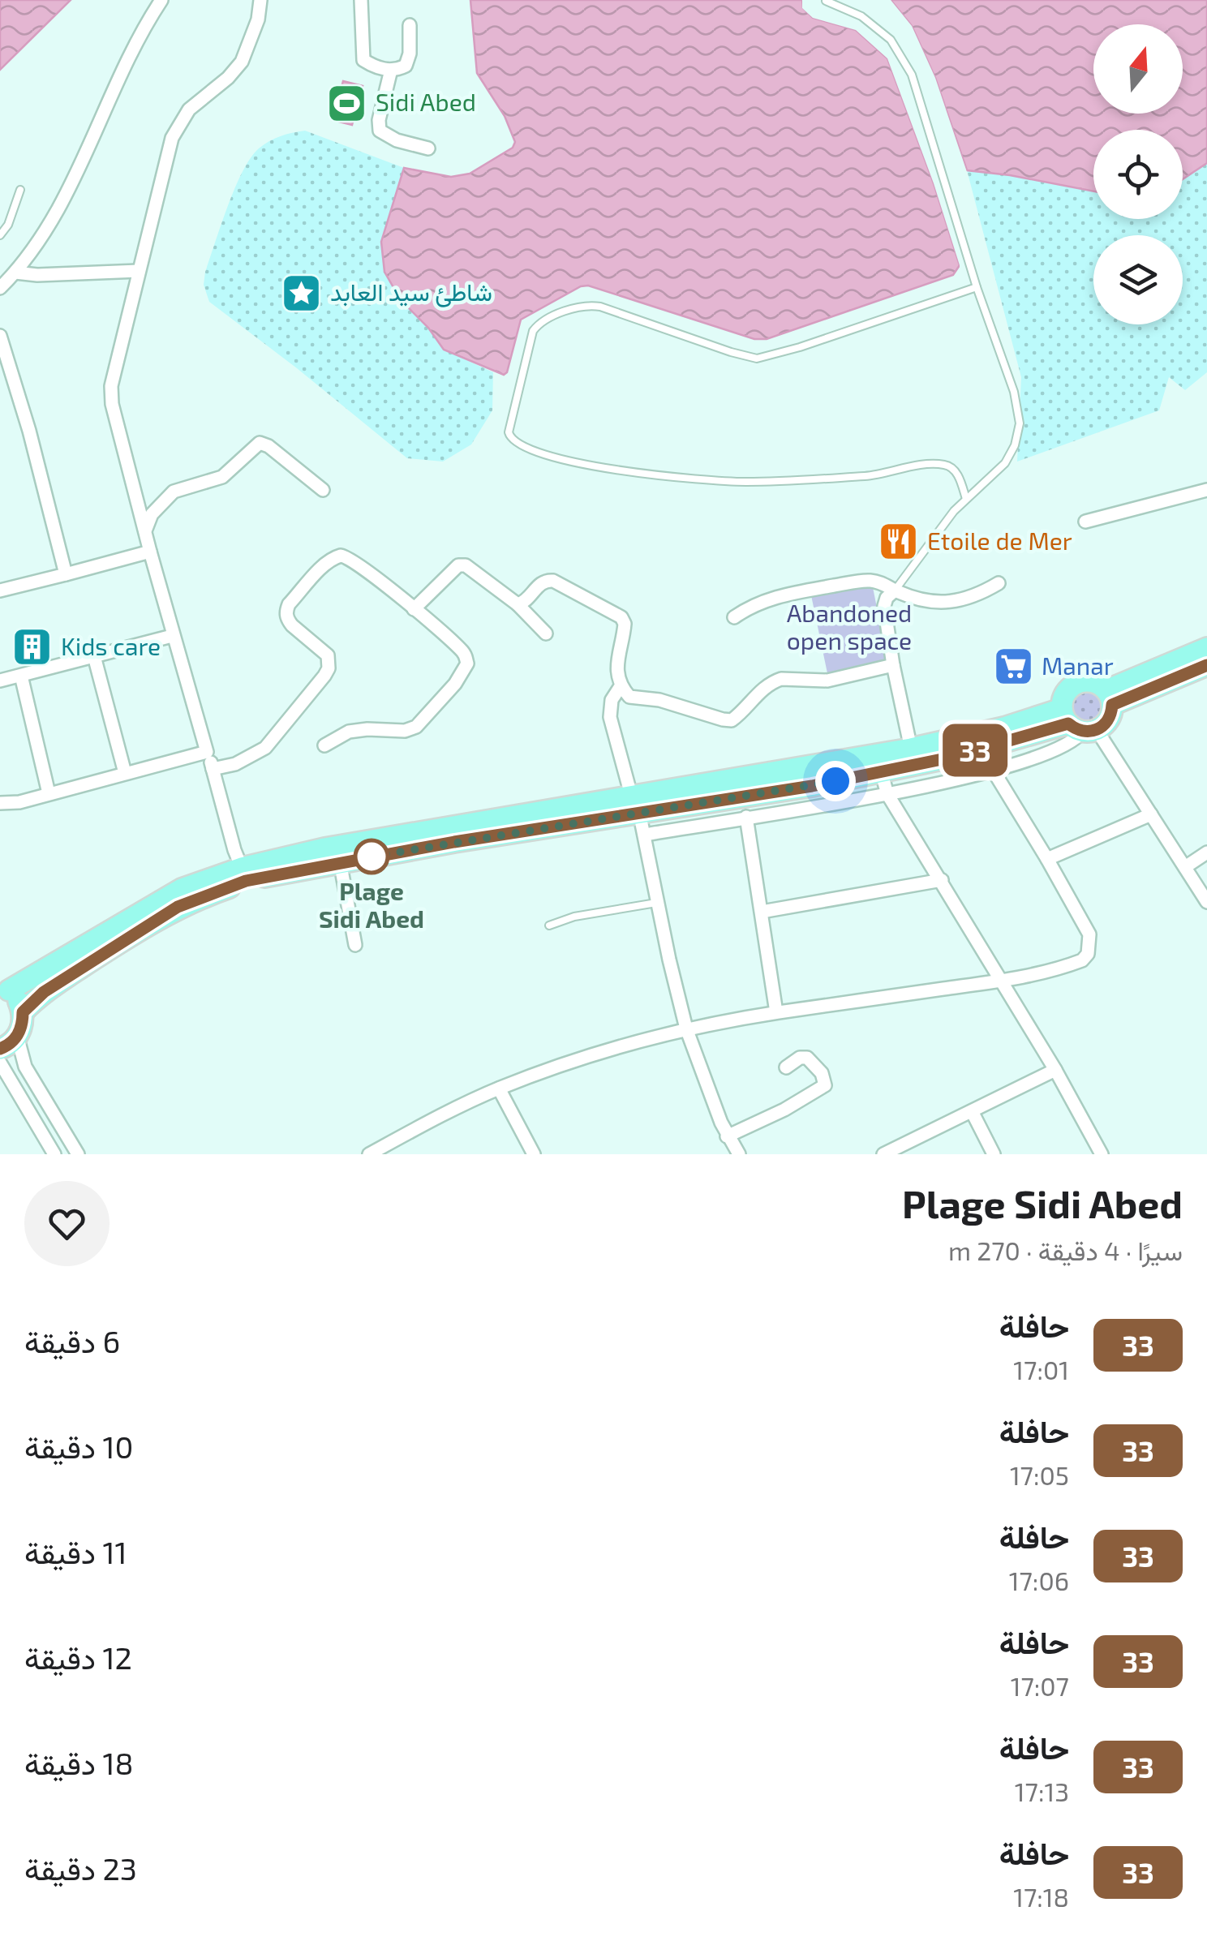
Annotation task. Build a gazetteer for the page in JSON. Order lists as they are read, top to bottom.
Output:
{
  "parks": ["Abandoned open space"],
  "places": {
    "sports": ["Sidi Abed"],
    "place": ["شاطئ سيد العابد"],
    "restaurant": ["Etoile de Mer"],
    "building": ["Kids care"],
    "supermarket": ["Manar"],
    "other": ["Plage Sidi Abed"]
  },
  "lines": ["bus line 33"],
  "north": "top",
  "page": {
    "on_map": "33",
    "heading": ["Plage Sidi Abed", "سيرًا · 4 دقيقة · 270 m"],
    "list": [
      {
        "mark": "33",
        "name": "حافلة",
        "note": "17:01",
        "value": "6 دقيقة"
      },
      {
        "mark": "33",
        "name": "حافلة",
        "note": "17:05",
        "value": "10 دقيقة"
      },
      {
        "mark": "33",
        "name": "حافلة",
        "note": "17:06",
        "value": "11 دقيقة"
      },
      {
        "mark": "33",
        "name": "حافلة",
        "note": "17:07",
        "value": "12 دقيقة"
      },
      {
        "mark": "33",
        "name": "حافلة",
        "note": "17:13",
        "value": "18 دقيقة"
      },
      {
        "mark": "33",
        "name": "حافلة",
        "note": "17:18",
        "value": "23 دقيقة"
      }
    ]
  }
}
